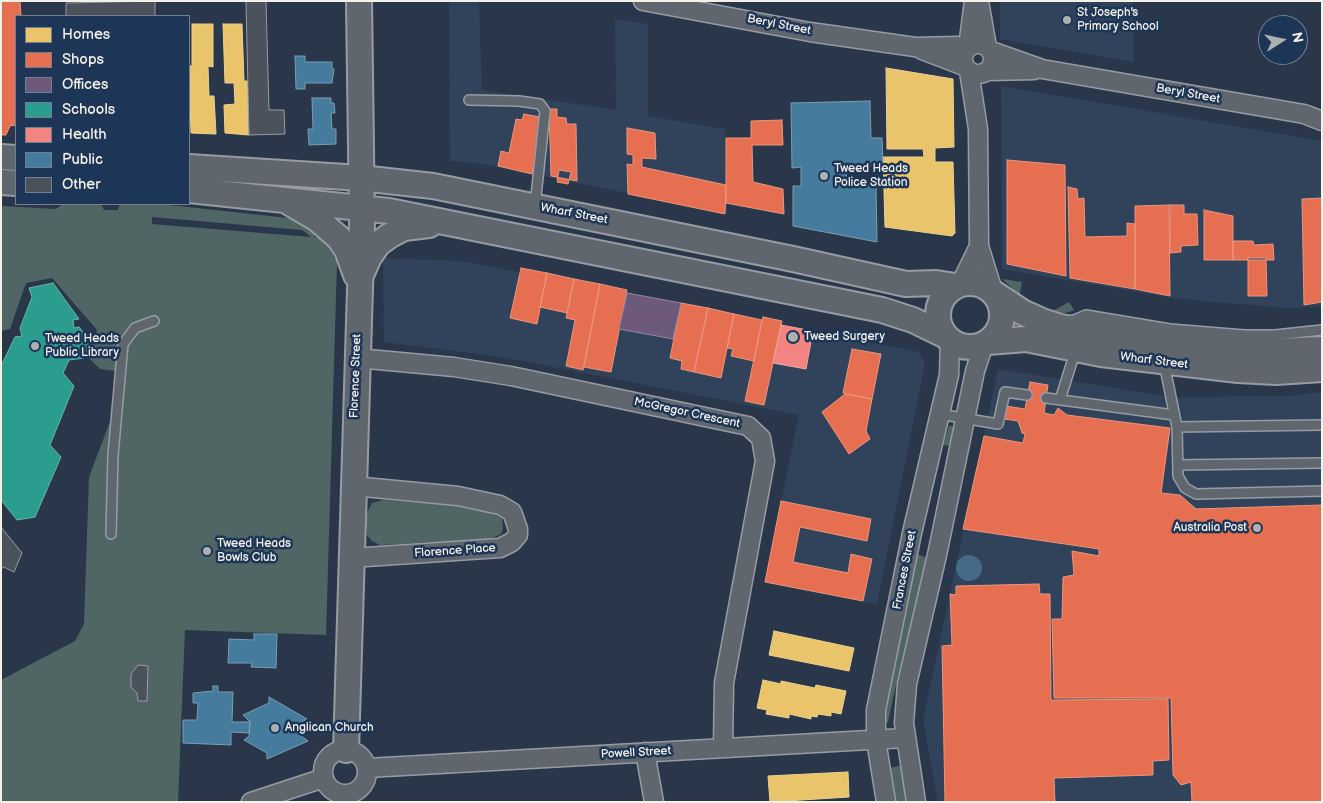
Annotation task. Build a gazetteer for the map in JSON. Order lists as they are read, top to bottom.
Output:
{
  "streets": {
    "main road": ["Wharf Street", "Florence Street"],
    "street": [
      "Beryl Street",
      "McGregor Crescent",
      "Florence Place",
      "Frances Street",
      "Powell Street"
    ]
  },
  "crossings": [
    ["Wharf Street", "Florence Street"],
    ["Wharf Street", "Frances Street"],
    ["Florence Street", "McGregor Crescent"],
    ["Florence Street", "Florence Place"],
    ["Florence Street", "Powell Street"],
    ["McGregor Crescent", "Powell Street"],
    ["Frances Street", "Powell Street"]
  ],
  "places": [
    "St Joseph's Primary School",
    "Tweed Heads Police Station",
    "Tweed Surgery",
    "Tweed Heads Public Library",
    "Australia Post",
    "Tweed Heads Bowls Club",
    "Anglican Church"
  ],
  "legend": [
    "Homes",
    "Shops",
    "Offices",
    "Schools",
    "Health",
    "Public",
    "Other"
  ],
  "north": "right"
}
